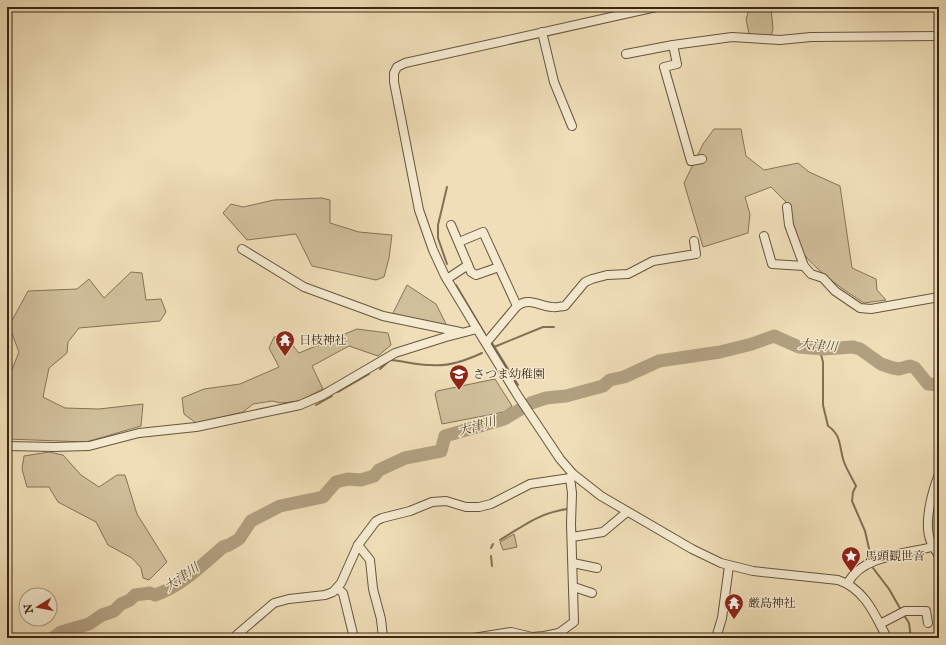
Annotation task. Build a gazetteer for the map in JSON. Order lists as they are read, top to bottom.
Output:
{
  "water": ["大津川"],
  "places": {
    "temple": ["日枝神社", "厳島神社"],
    "school or university": ["さつま幼稚園"],
    "place": ["馬頭観世音"]
  },
  "north": "left"
}
